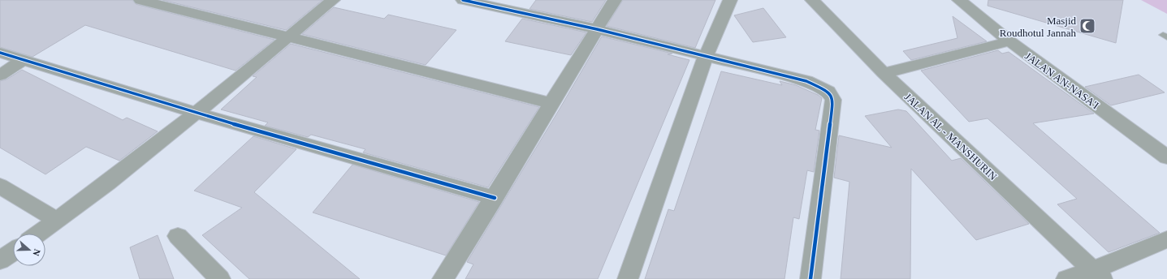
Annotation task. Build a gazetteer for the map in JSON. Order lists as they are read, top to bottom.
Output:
{
  "streets": {
    "street": ["JALAN AN-NASA'I", "JALAN AL - MANSHURIN"]
  },
  "places": {
    "mosque": ["Masjid Roudhotul Jannah"]
  },
  "north": "right"
}
